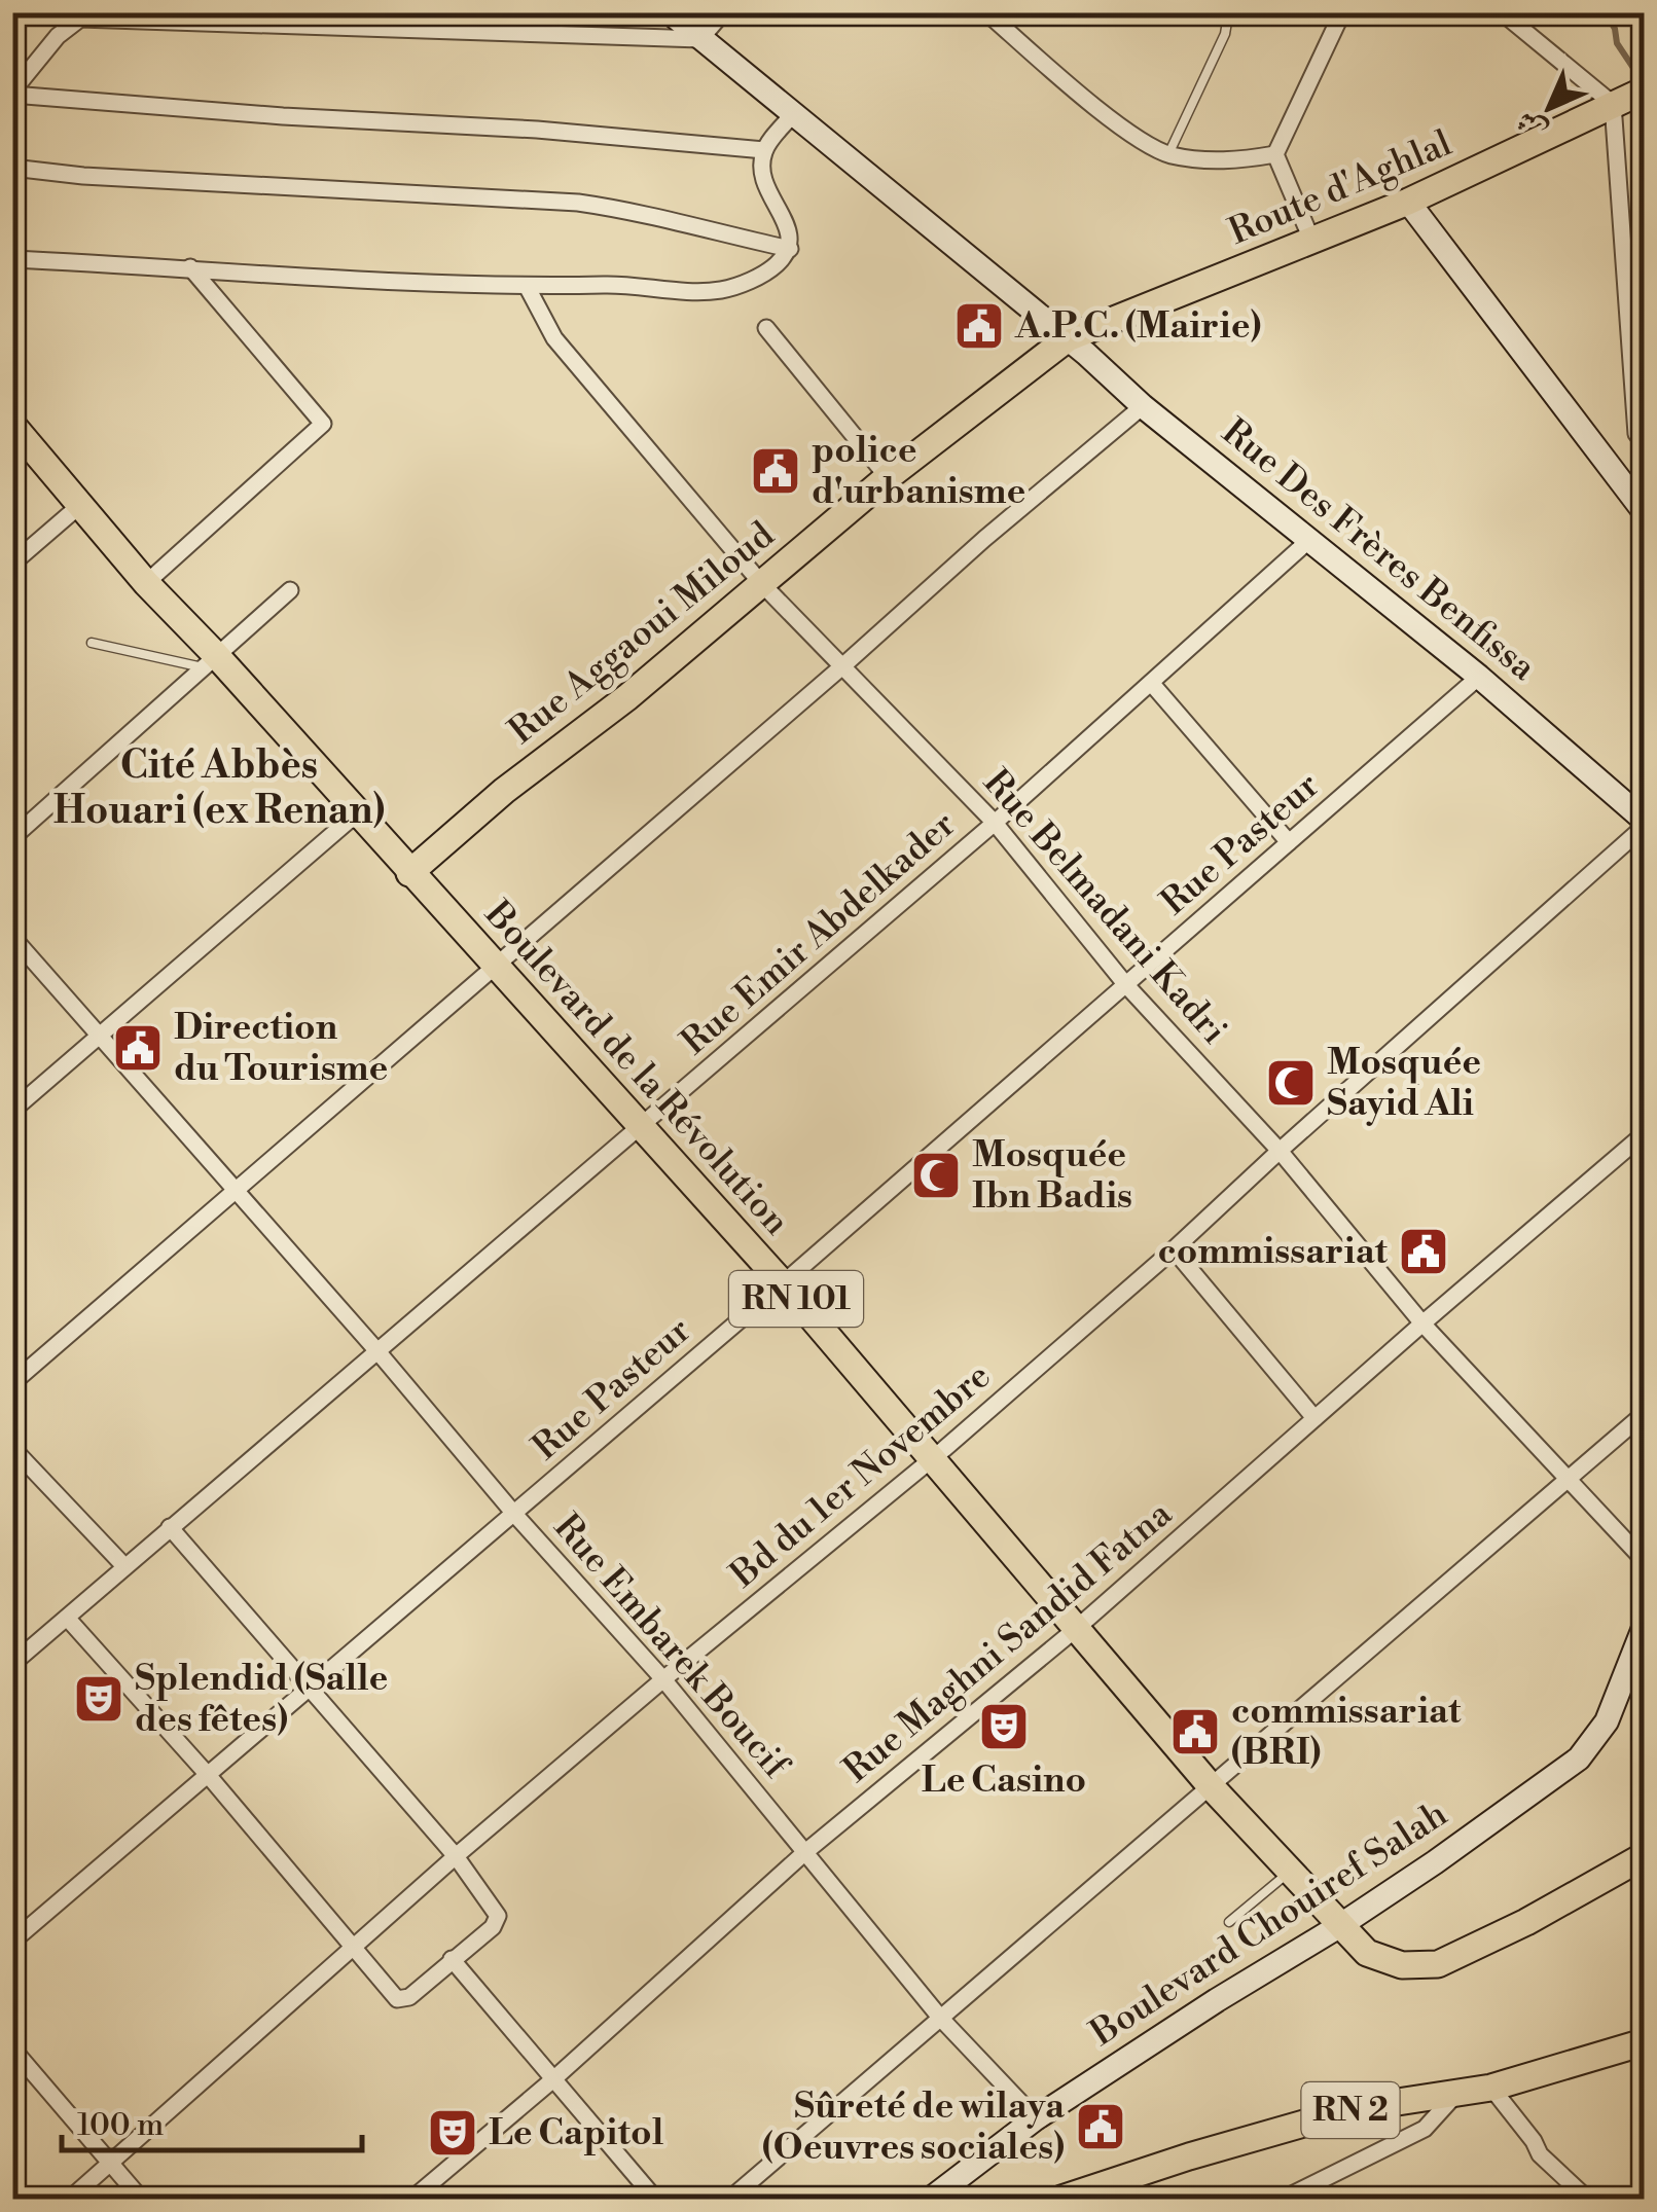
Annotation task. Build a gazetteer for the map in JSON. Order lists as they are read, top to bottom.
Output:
{
  "streets": {
    "main road": [
      "Route d'Aghlal",
      "Rue Des Frères Benfissa",
      "Rue Aggaoui Miloud",
      "Boulevard de la Révolution",
      "RN 101",
      "Boulevard Chouiref Salah",
      "RN 2"
    ],
    "street": [
      "Rue Pasteur",
      "Rue Belmadani Kadri",
      "Rue Emir Abdelkader",
      "Bd du 1er Novembre",
      "Rue Maghni Sandid Fatna",
      "Rue Embarek Boucif"
    ]
  },
  "crossings": [
    ["Route d'Aghlal", "Rue Des Frères Benfissa"],
    ["Route d'Aghlal", "Rue Aggaoui Miloud"],
    ["Rue Des Frères Benfissa", "Rue Aggaoui Miloud"],
    ["Rue Des Frères Benfissa", "Rue Pasteur"],
    ["Rue Des Frères Benfissa", "Rue Emir Abdelkader"],
    ["Rue Des Frères Benfissa", "Bd du 1er Novembre"],
    ["Rue Aggaoui Miloud", "Rue Belmadani Kadri"],
    ["Rue Aggaoui Miloud", "Boulevard de la Révolution"],
    ["Rue Pasteur", "Rue Belmadani Kadri"],
    ["Rue Pasteur", "Boulevard de la Révolution"],
    ["Rue Pasteur", "Rue Embarek Boucif"],
    ["Rue Belmadani Kadri", "Rue Emir Abdelkader"],
    ["Rue Belmadani Kadri", "Bd du 1er Novembre"],
    ["Rue Belmadani Kadri", "Rue Maghni Sandid Fatna"],
    ["Rue Emir Abdelkader", "Boulevard de la Révolution"],
    ["Rue Emir Abdelkader", "Rue Embarek Boucif"],
    ["Boulevard de la Révolution", "Bd du 1er Novembre"],
    ["Boulevard de la Révolution", "Rue Maghni Sandid Fatna"],
    ["Boulevard de la Révolution", "Boulevard Chouiref Salah"],
    ["Bd du 1er Novembre", "Rue Embarek Boucif"],
    ["Rue Maghni Sandid Fatna", "Rue Embarek Boucif"],
    ["Rue Embarek Boucif", "Boulevard Chouiref Salah"]
  ],
  "districts": ["Cité Abbès Houari (ex Renan)"],
  "places": {
    "public building": [
      "A.P.C. (Mairie)",
      "police d'urbanisme",
      "Direction du Tourisme",
      "commissariat",
      "commissariat (BRI)",
      "Sûreté de wilaya (Oeuvres sociales)"
    ],
    "mosque": ["Mosquée Sayid Ali", "Mosquée Ibn Badis"],
    "theatre": ["Splendid (Salle des fêtes)", "Le Casino", "Le Capitol"]
  },
  "scale_bar": "100 m",
  "north": "bottom left"
}
